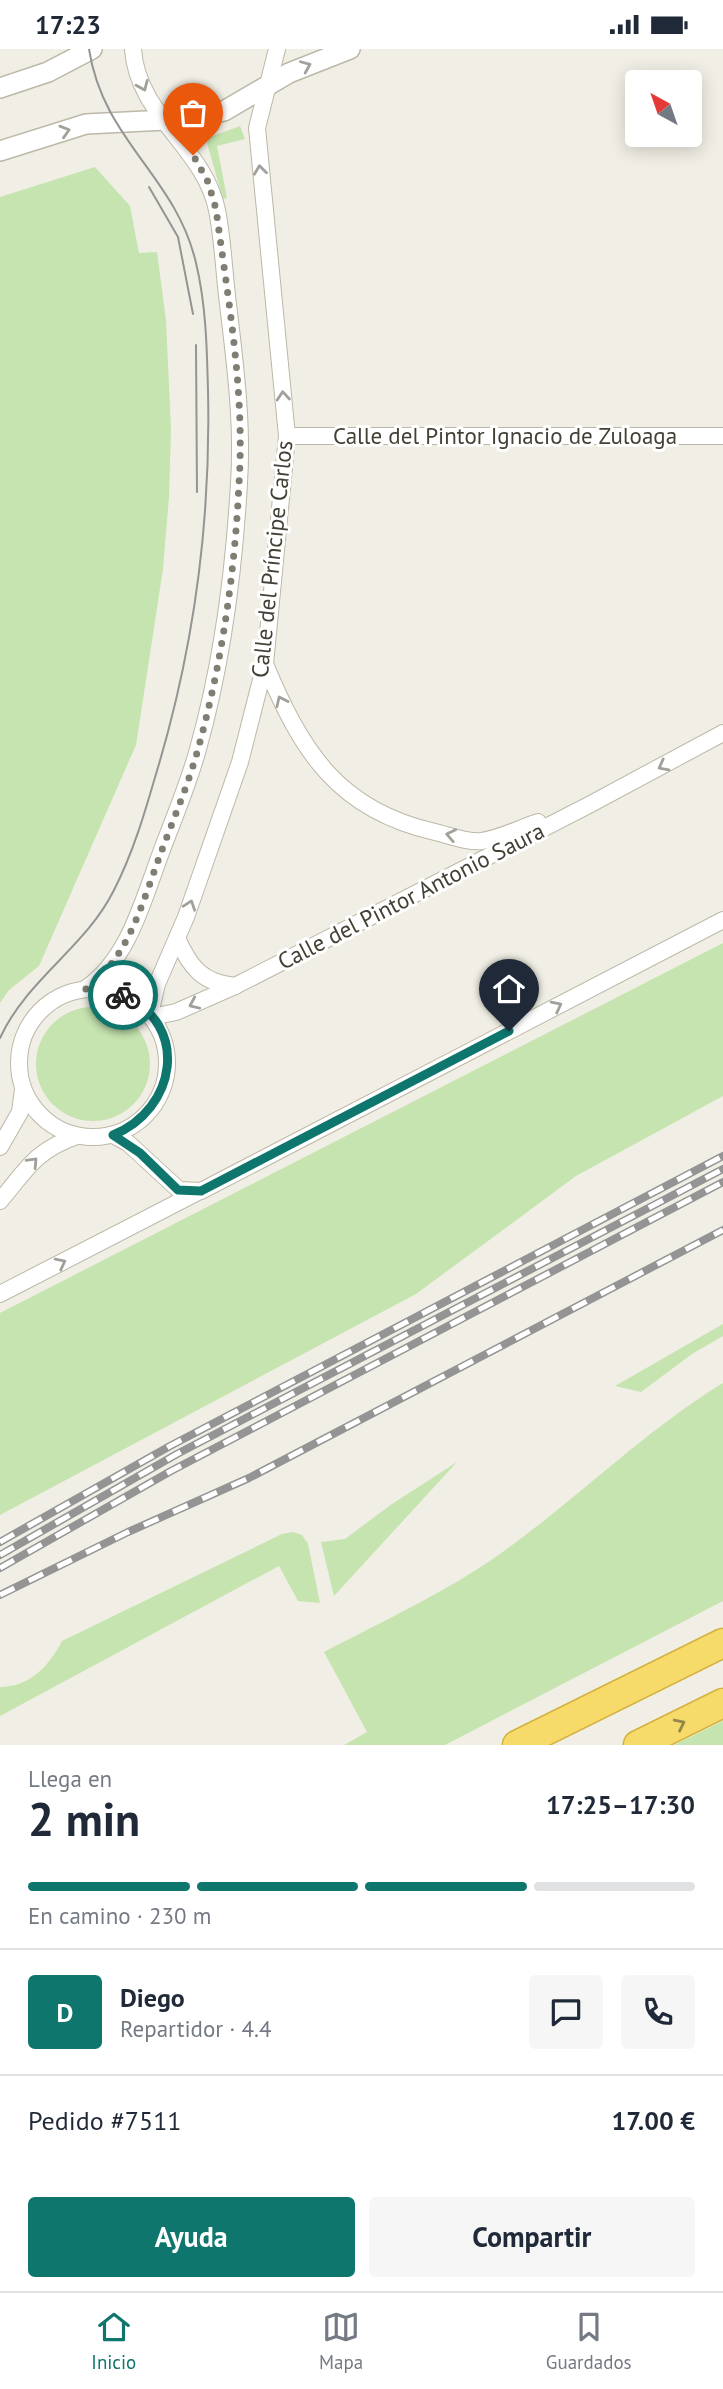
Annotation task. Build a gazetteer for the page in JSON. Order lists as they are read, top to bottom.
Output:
{
  "streets": {
    "street": ["Calle del Pintor Ignacio de Zuloaga", "Calle del Príncipe Carlos", "Calle del Pintor Antonio Saura"]
  },
  "crossings": [
    ["Calle del Pintor Ignacio de Zuloaga", "Calle del Príncipe Carlos"],
    ["Calle del Príncipe Carlos", "Calle del Pintor Antonio Saura"]
  ],
  "one_way": ["Calle del Pintor Antonio Saura"],
  "north": "top left",
  "page": {
    "status": "17:23",
    "heading": ["2 min", "Llega en", "17:25–17:30"],
    "panel": [
      "Diego",
      "Repartidor · 4.4",
      "Pedido #7511",
      "17.00 €"
    ],
    "bar": "En camino · 230 m",
    "round": "D",
    "buttons": ["Ayuda", "Compartir"],
    "tabs": ["Inicio", "Mapa", "Guardados"]
  }
}
